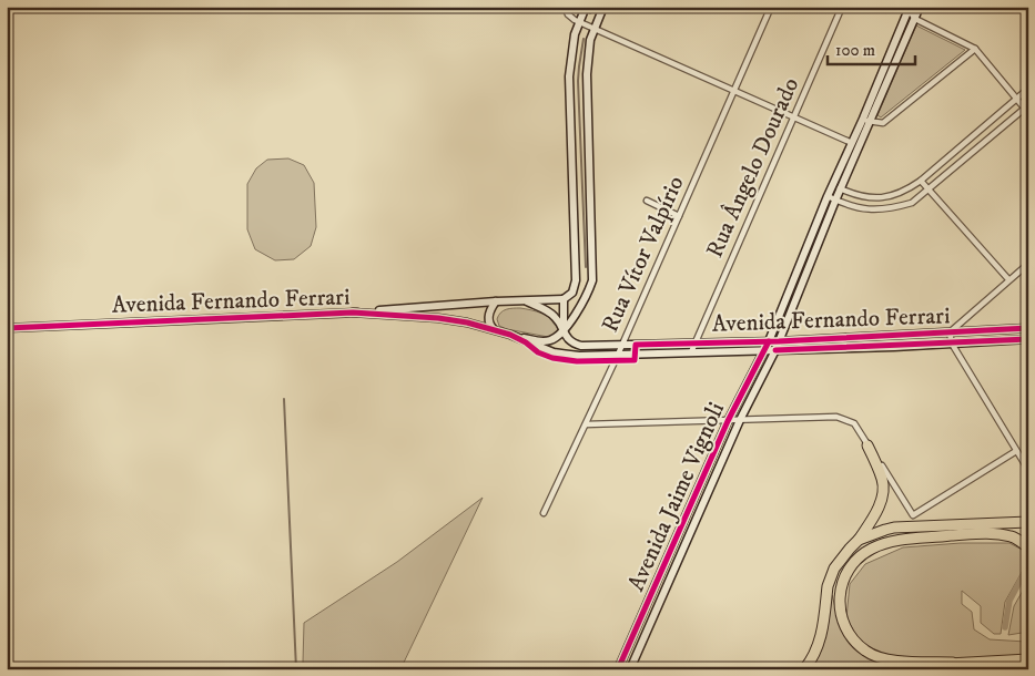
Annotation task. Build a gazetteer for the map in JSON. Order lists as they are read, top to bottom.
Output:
{
  "streets": {
    "street": [
      "Rua Ângelo Dourado",
      "Rua Vítor Valpírio",
      "Avenida Fernando Ferrari",
      "Avenida Jaime Vignoli"
    ]
  },
  "crossings": [
    ["Rua Ângelo Dourado", "Avenida Fernando Ferrari"],
    ["Rua Vítor Valpírio", "Avenida Fernando Ferrari"],
    ["Avenida Fernando Ferrari", "Avenida Jaime Vignoli"]
  ],
  "scale_bar": "100 m"
}
